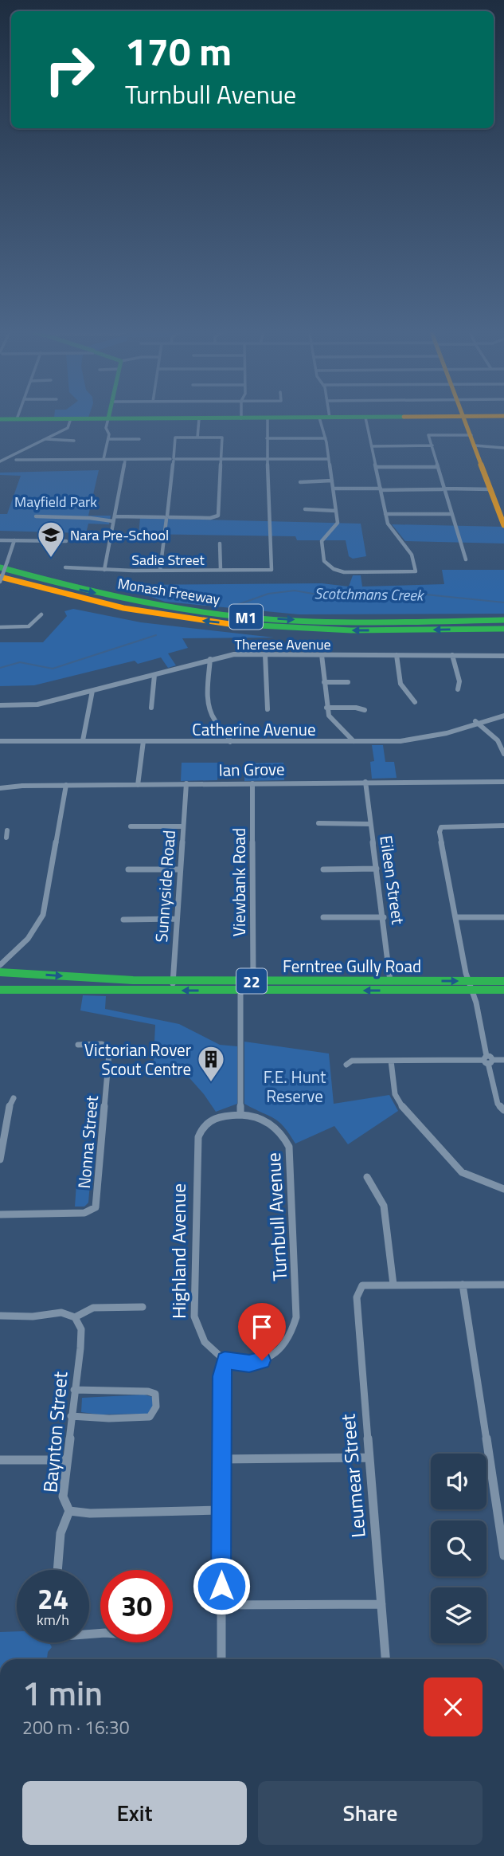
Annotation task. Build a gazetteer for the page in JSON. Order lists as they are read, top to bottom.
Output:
{
  "streets": {
    "main road": [
      "Monash Freeway",
      "M1",
      "Ferntree Gully Road",
      "22"
    ],
    "street": [
      "Sadie Street",
      "Therese Avenue",
      "Catherine Avenue",
      "Ian Grove",
      "Eileen Street",
      "Viewbank Road",
      "Sunnyside Road",
      "Nonna Street",
      "Turnbull Avenue",
      "Highland Avenue",
      "Baynton Street",
      "Leumear Street"
    ]
  },
  "crossings": [
    ["Ian Grove", "Eileen Street"],
    ["Ian Grove", "Viewbank Road"],
    ["Ian Grove", "Sunnyside Road"],
    ["Eileen Street", "Ferntree Gully Road"],
    ["Viewbank Road", "Ferntree Gully Road"],
    ["Sunnyside Road", "Ferntree Gully Road"],
    ["Turnbull Avenue", "Highland Avenue"]
  ],
  "water": ["Scotchmans Creek"],
  "parks": ["Mayfield Park", "F.E. Hunt Reserve"],
  "places": {
    "school or university": ["Nara Pre-School"],
    "building": ["Victorian Rover Scout Centre"]
  },
  "page": {
    "turn": ["170 m", "Turnbull Avenue"],
    "speed": "24 km/h",
    "limit": "30",
    "heading": ["1 min", "200 m · 16:30"],
    "buttons": ["Exit", "Share"]
  }
}
